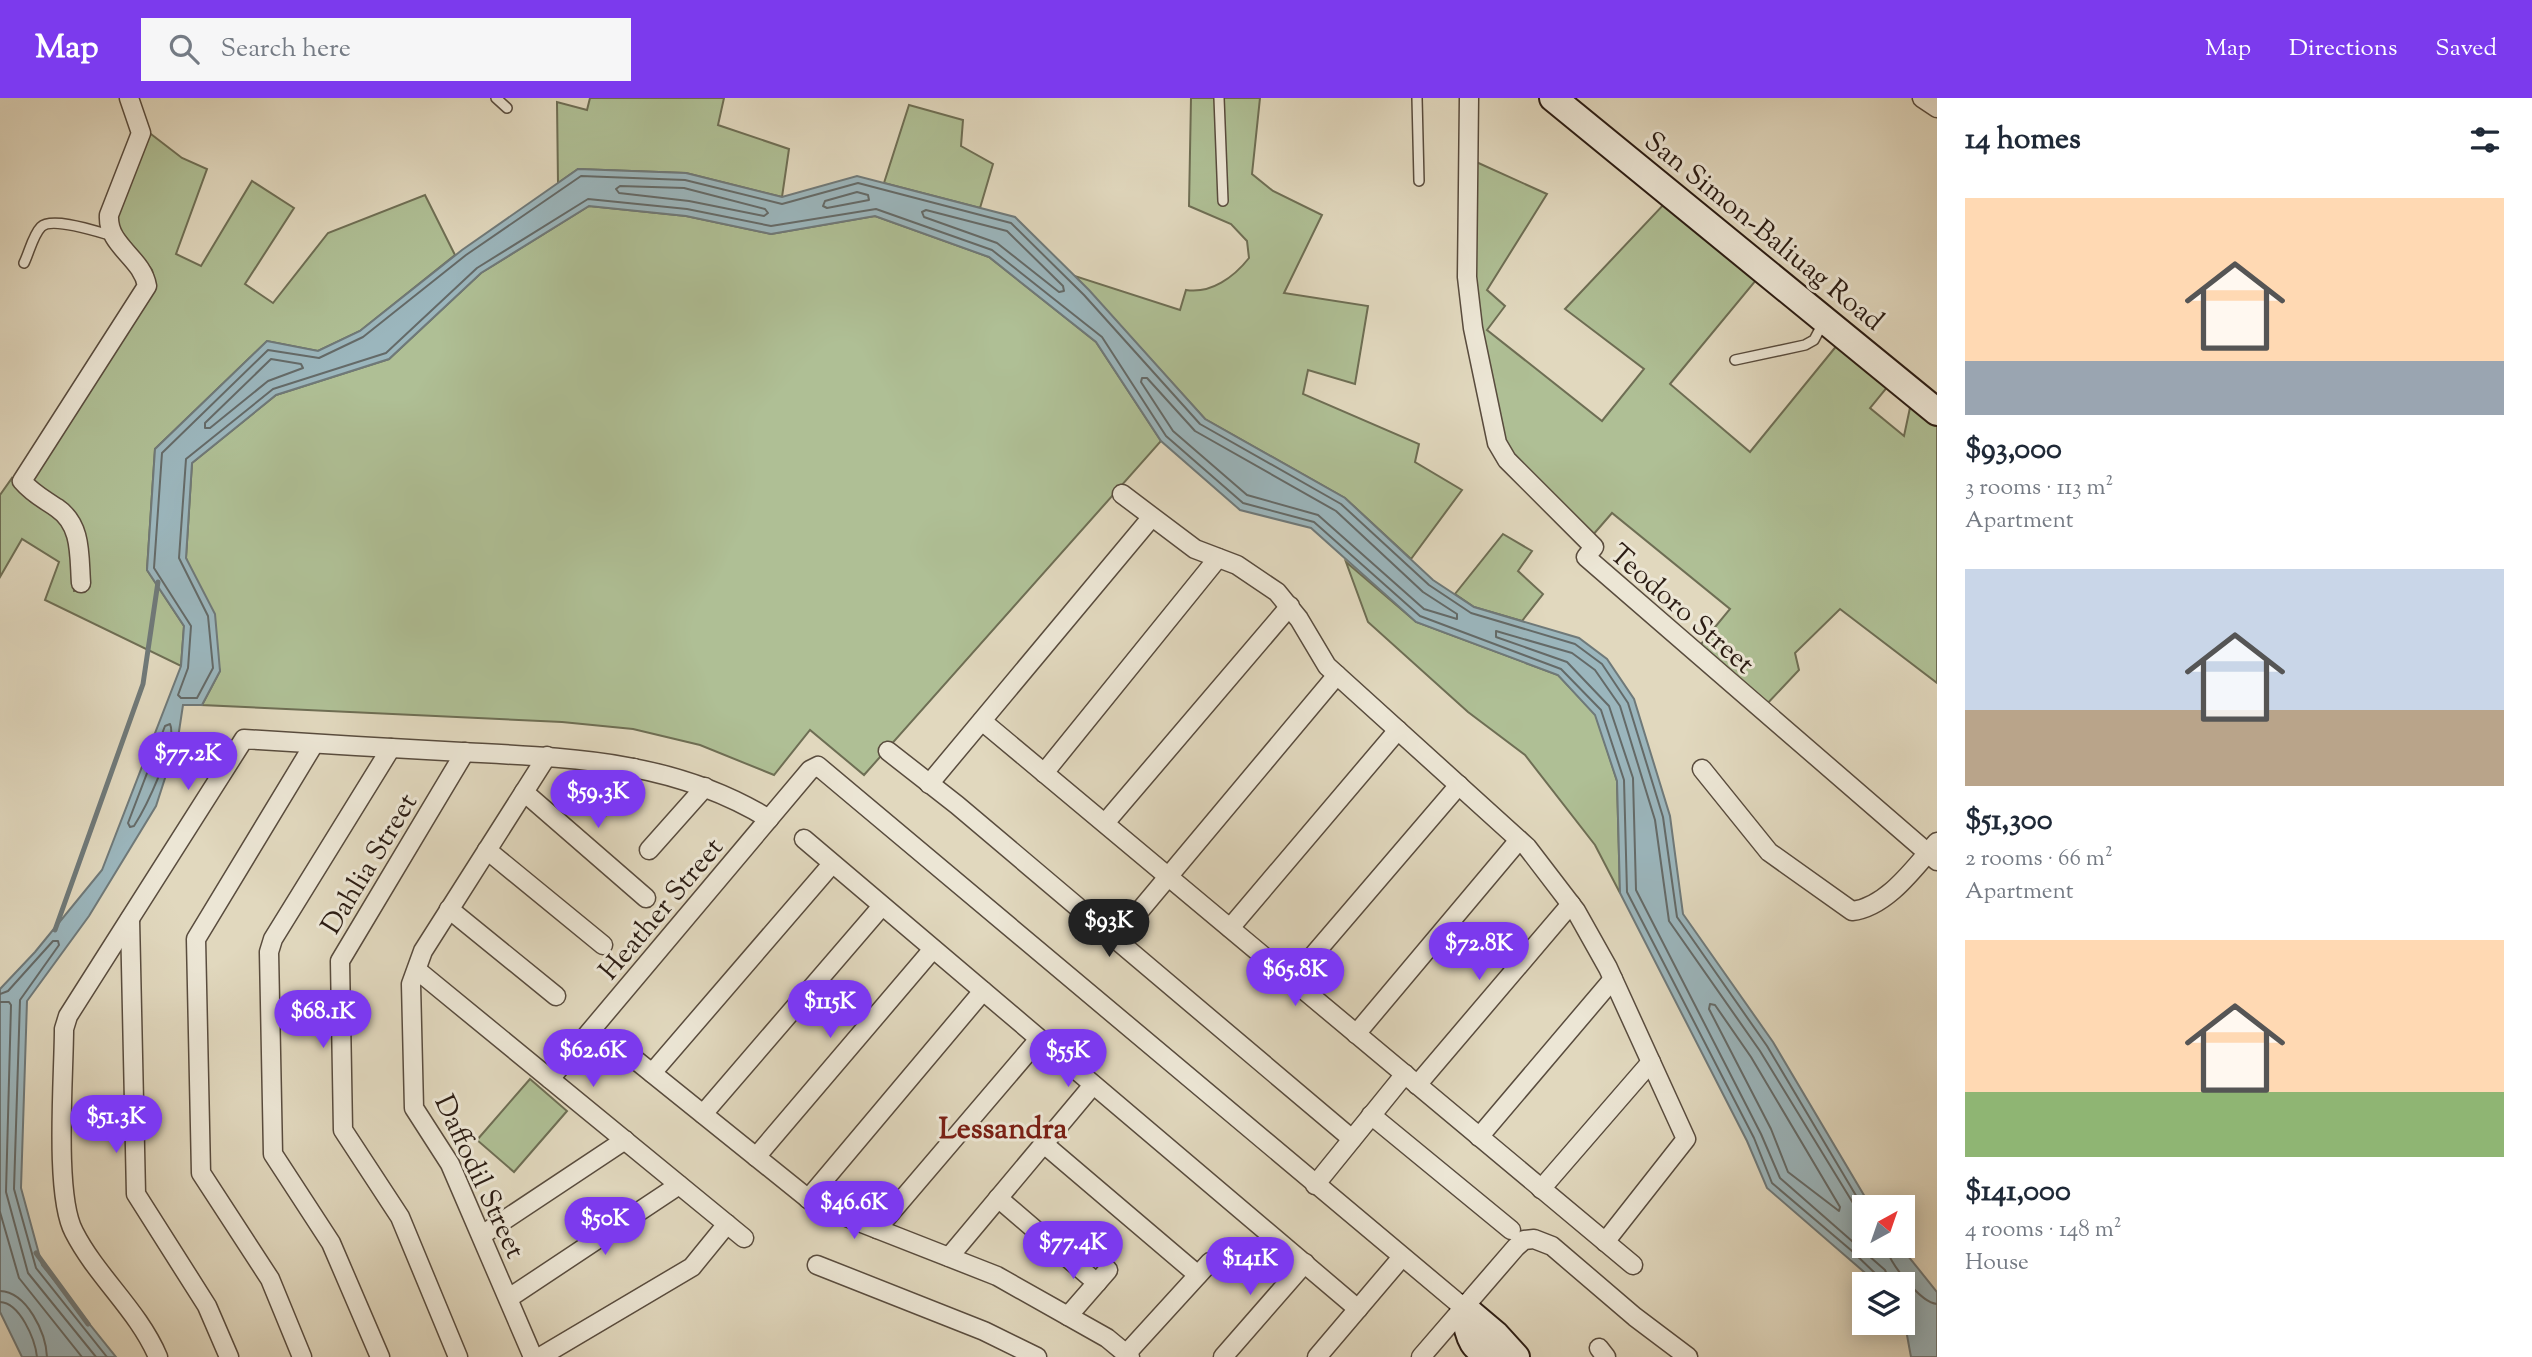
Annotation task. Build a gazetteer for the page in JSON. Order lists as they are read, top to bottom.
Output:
{
  "streets": {
    "main road": ["San Simon-Baliuag Road"],
    "street": [
      "Teodoro Street",
      "Dahlia Street",
      "Heather Street",
      "Daffodil Street"
    ]
  },
  "districts": ["Lessandra"],
  "north": "top right",
  "page": {
    "header": "Map",
    "search": "Search here",
    "nav": ["Map", "Directions", "Saved"],
    "heading": "14 homes",
    "list": [
      {
        "name": "$93,000",
        "note": "3 rooms · 113 m² · Apartment"
      },
      {
        "name": "$51,300",
        "note": "2 rooms · 66 m² · Apartment"
      },
      {
        "name": "$141,000",
        "note": "4 rooms · 148 m² · House"
      }
    ],
    "price": [
      "$77.2K",
      "$59.3K",
      "$93K",
      "$72.8K",
      "$65.8K",
      "$115K",
      "$68.1K",
      "$62.6K",
      "$55K",
      "$51.3K",
      "$46.6K",
      "$50K",
      "$77.4K",
      "$141K"
    ]
  }
}
